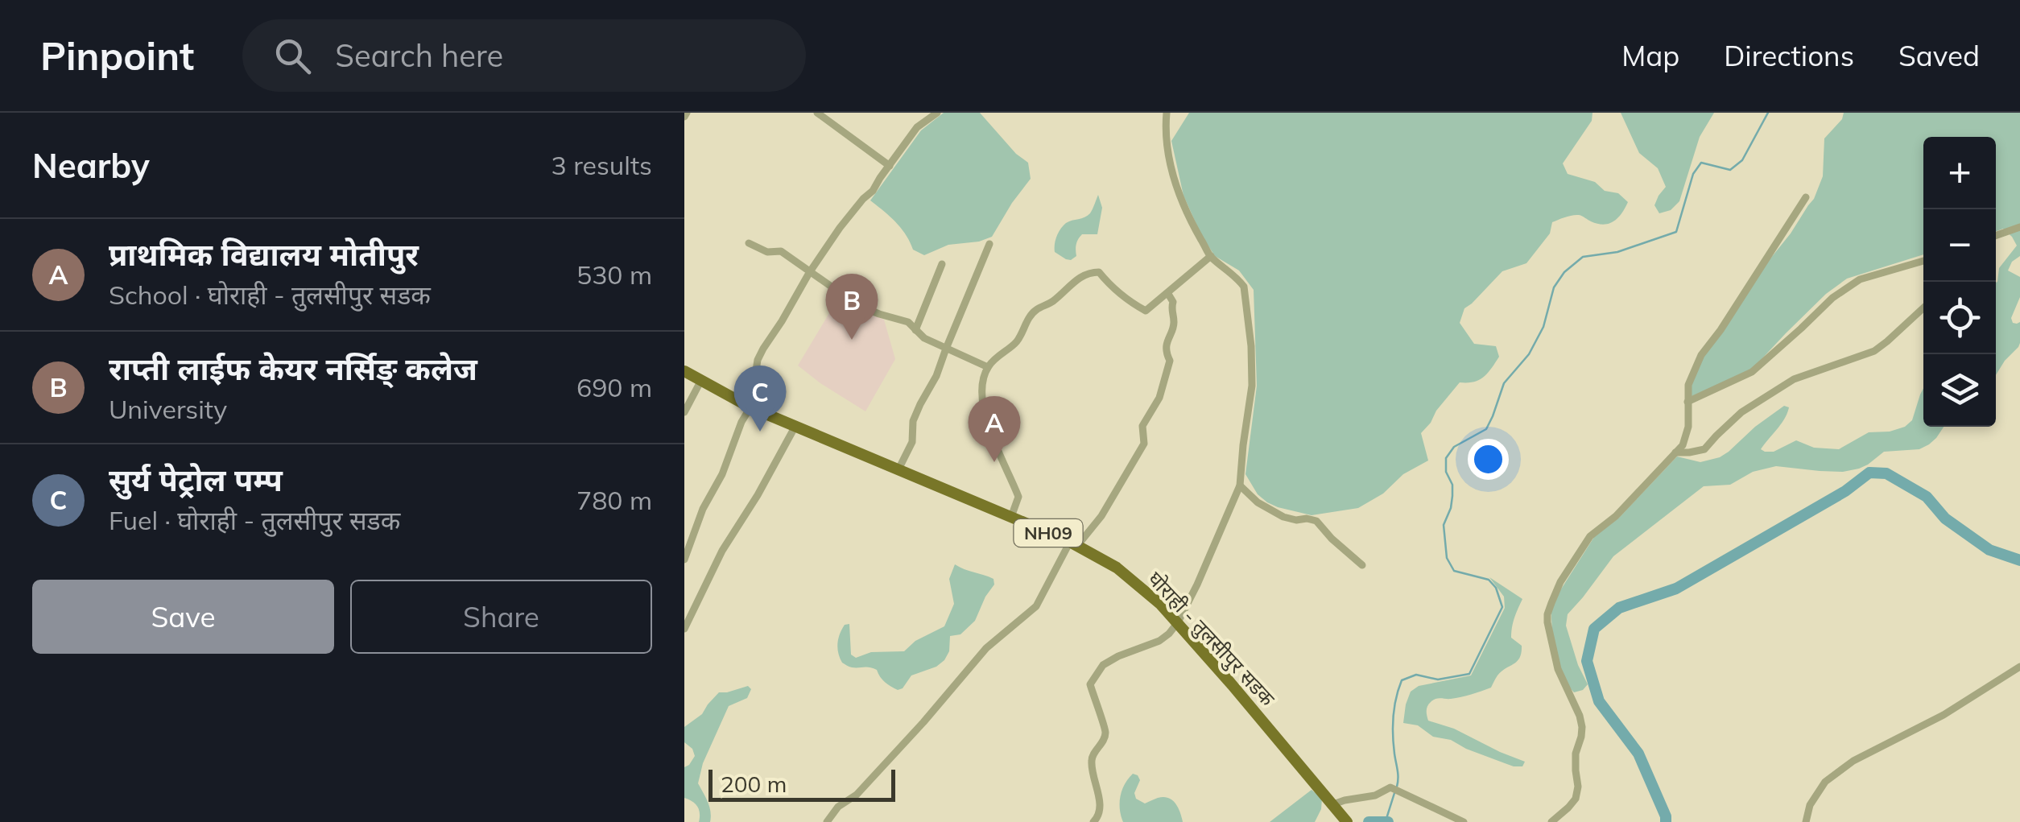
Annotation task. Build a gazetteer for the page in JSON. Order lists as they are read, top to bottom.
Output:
{
  "streets": {
    "main road": ["NH09", "घोराही - तुलसीपुर सडक"]
  },
  "crossings": [
    ["NH09", "घोराही - तुलसीपुर सडक"]
  ],
  "scale_bar": "200 m",
  "page": {
    "header": "Pinpoint",
    "search": "Search here",
    "nav": ["Map", "Directions", "Saved"],
    "heading": ["Nearby", "3 results"],
    "map_buttons": ["+", "−"],
    "list": [
      {
        "mark": "A",
        "name": "प्राथमिक विद्यालय मोतीपुर",
        "note": "School · घोराही - तुलसीपुर सडक",
        "value": "530 m"
      },
      {
        "mark": "B",
        "name": "राप्ती लाईफ केयर नर्सिङ् कलेज",
        "note": "University",
        "value": "690 m"
      },
      {
        "mark": "C",
        "name": "सुर्य पेट्रोल पम्प",
        "note": "Fuel · घोराही - तुलसीपुर सडक",
        "value": "780 m"
      }
    ],
    "pins": ["B", "C", "A"],
    "buttons": ["Save", "Share"],
    "scale": "200 m"
  }
}
